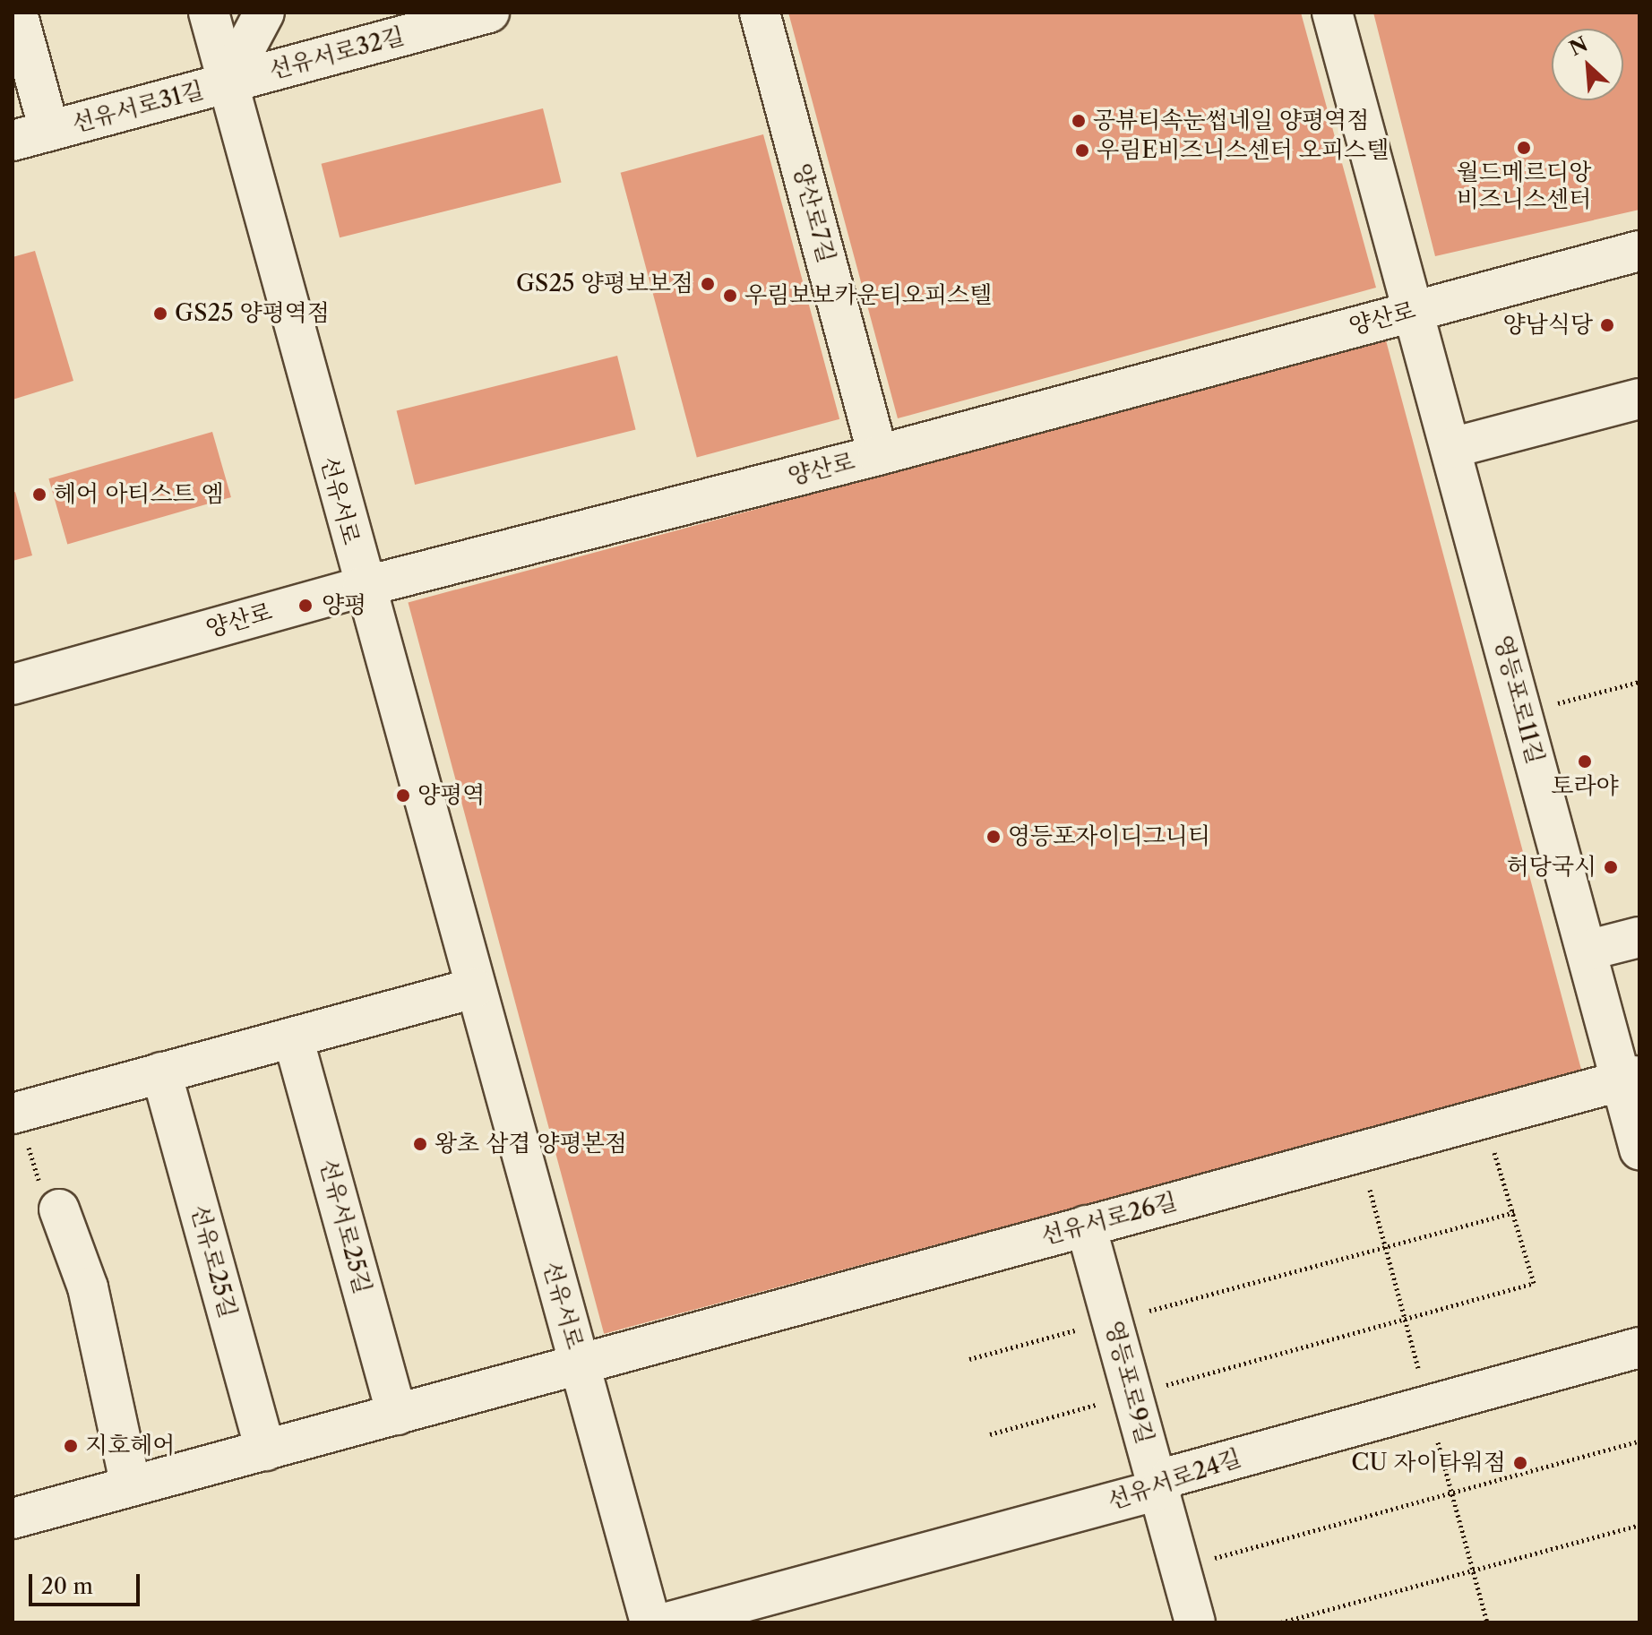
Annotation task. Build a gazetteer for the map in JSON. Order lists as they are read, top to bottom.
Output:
{
  "streets": {
    "street": [
      "선유서로32길",
      "선유서로31길",
      "양산로7길",
      "양산로",
      "선유서로",
      "영등포로11길",
      "선유서로26길",
      "선유서로25길",
      "선유로25길",
      "영등포로9길",
      "선유서로24길"
    ]
  },
  "crossings": [
    ["선유서로32길", "선유서로31길"],
    ["선유서로32길", "선유서로"],
    ["선유서로31길", "선유서로"],
    ["양산로7길", "양산로"],
    ["양산로", "선유서로"],
    ["양산로", "영등포로11길"],
    ["선유서로", "선유서로26길"],
    ["영등포로11길", "선유서로26길"],
    ["선유서로26길", "영등포로9길"],
    ["영등포로9길", "선유서로24길"]
  ],
  "places": [
    "공뷰티속눈썹네일 양평역점",
    "월드메르디앙 비즈니스센터",
    "우림E비즈니스센터 오피스텔",
    "GS25 양평보보점",
    "우림보보카운티오피스텔",
    "GS25 양평역점",
    "양남식당",
    "헤어 아티스트 엠",
    "양평",
    "토라야",
    "양평역",
    "영등포자이디그니티",
    "허당국시",
    "왕초 삼겹 양평본점",
    "지호헤어",
    "CU 자이타워점"
  ],
  "scale_bar": "20 m",
  "north": "top left"
}
